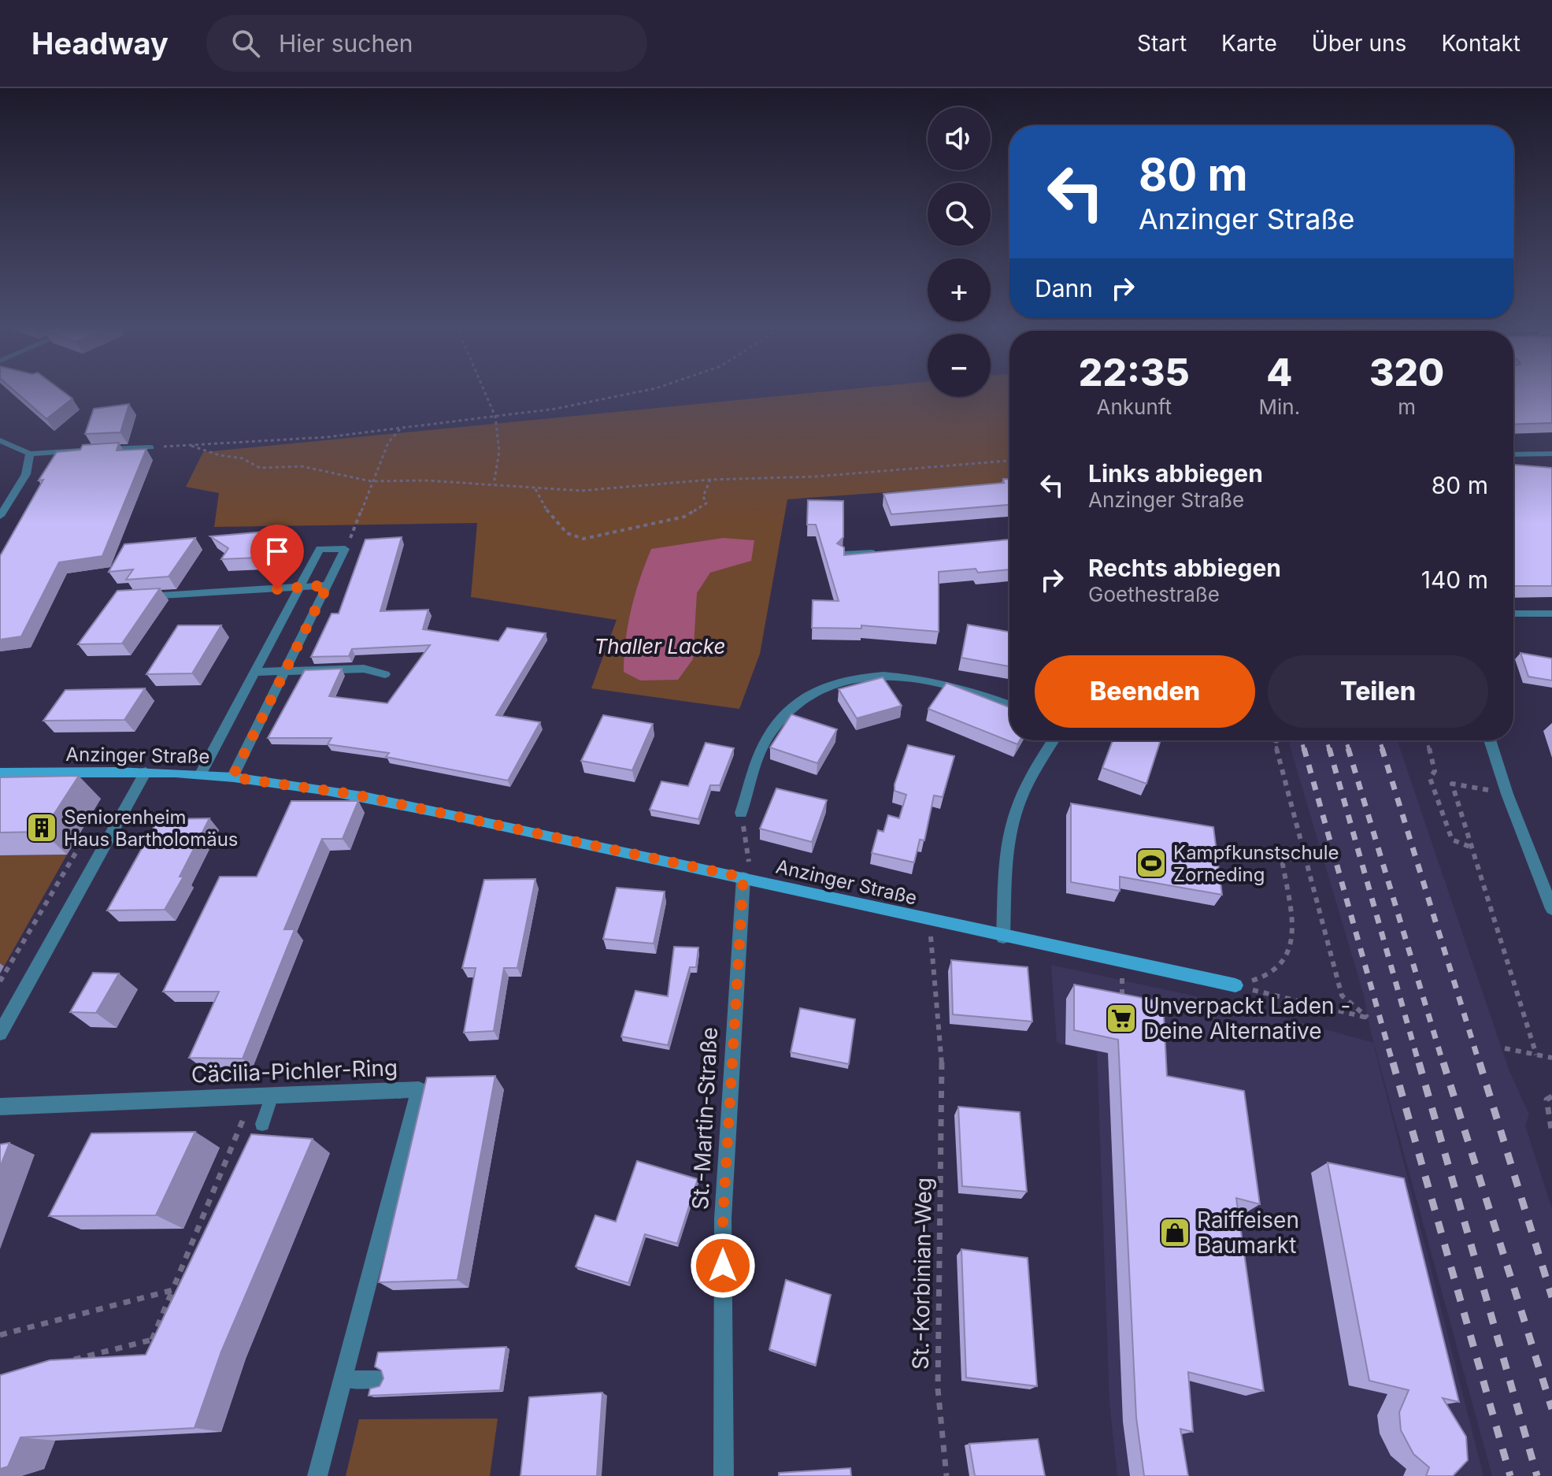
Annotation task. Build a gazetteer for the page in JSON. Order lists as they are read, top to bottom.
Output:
{
  "streets": {
    "street": ["Anzinger Straße", "Cäcilia-Pichler-Ring", "St.-Martin-Straße"],
    "path": ["St.-Korbinian-Weg"]
  },
  "crossings": [
    ["Anzinger Straße", "St.-Martin-Straße"],
    ["Anzinger Straße", "St.-Korbinian-Weg"]
  ],
  "water": ["Thaller Lacke"],
  "places": {
    "building": ["Seniorenheim Haus Bartholomäus"],
    "sports": ["Kampfkunstschule Zorneding"],
    "supermarket": ["Unverpackt Laden - Deine Alternative"],
    "shop": ["Raiffeisen Baumarkt"]
  },
  "page": {
    "header": "Headway",
    "search": "Hier suchen",
    "nav": [
      "Start",
      "Karte",
      "Über uns",
      "Kontakt"
    ],
    "map_buttons": ["+", "−"],
    "turn": ["80 m", "Anzinger Straße"],
    "then": "Dann",
    "eta": [
      "22:35",
      "Ankunft",
      "4",
      "Min.",
      "320",
      "m"
    ],
    "list": [
      {
        "name": "Links abbiegen",
        "note": "Anzinger Straße",
        "value": "80 m"
      },
      {
        "name": "Rechts abbiegen",
        "note": "Goethestraße",
        "value": "140 m"
      }
    ],
    "buttons": ["Beenden", "Teilen"]
  }
}
